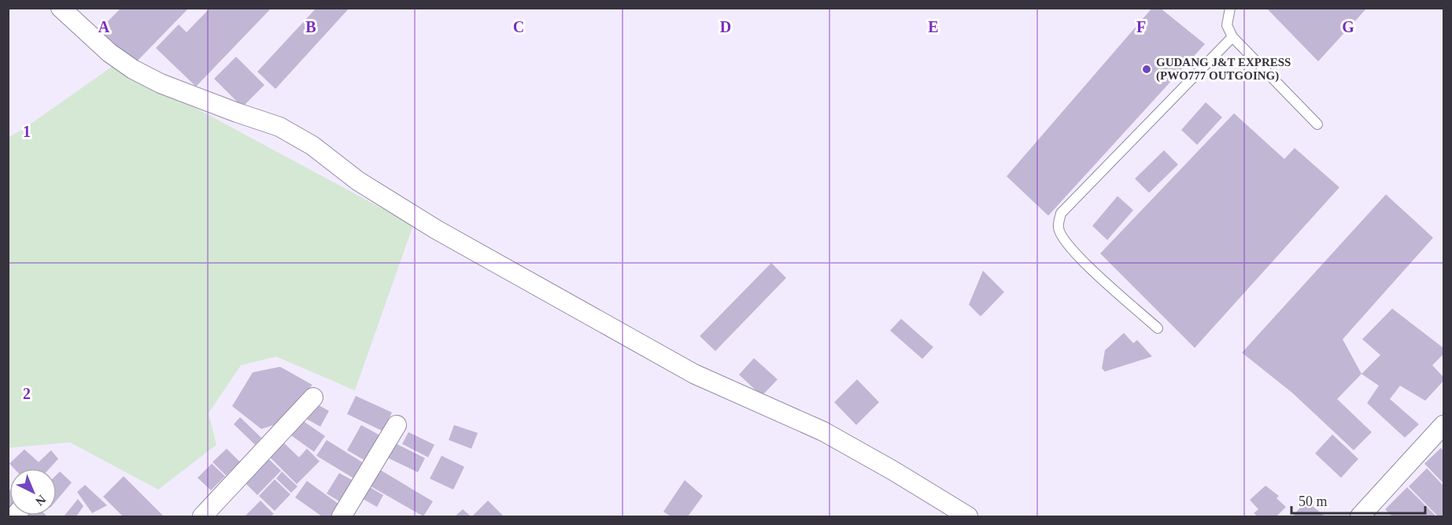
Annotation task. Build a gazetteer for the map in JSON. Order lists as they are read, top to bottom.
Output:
{
  "places": ["GUDANG J&T EXPRESS (PWO777 OUTGOING)"],
  "scale_bar": "50 m",
  "north": "bottom right",
  "grid": {
    "columns": [
      "A",
      "B",
      "C",
      "D",
      "E",
      "F",
      "G"
    ],
    "rows": ["1", "2"]
  }
}
